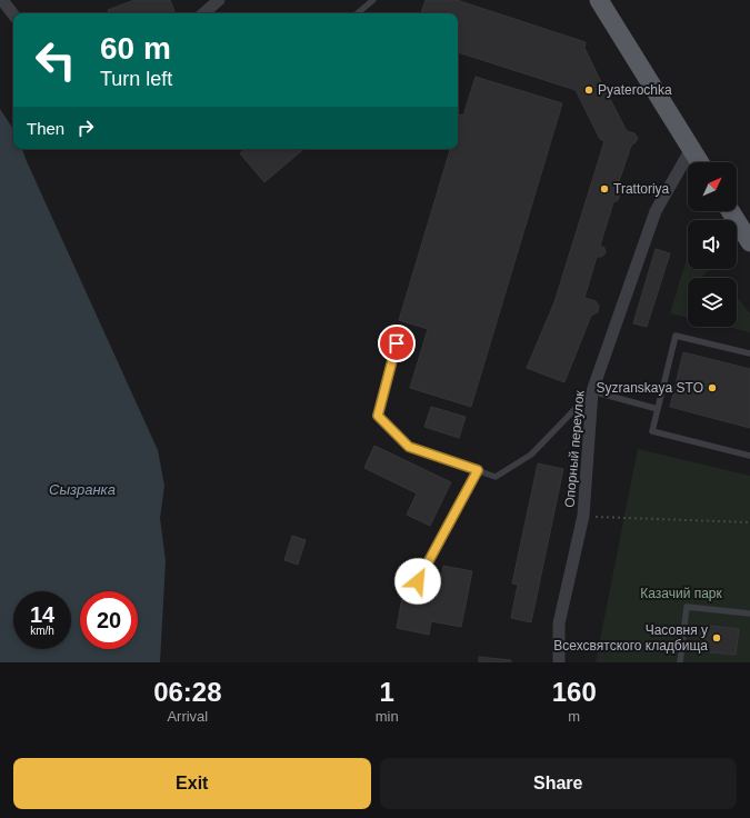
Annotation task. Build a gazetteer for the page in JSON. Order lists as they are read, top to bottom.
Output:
{
  "streets": {
    "street": ["Опорный переулок"]
  },
  "water": ["Сызранка"],
  "parks": ["Казачий парк"],
  "places": [
    "Pyaterochka",
    "Trattoriya",
    "Syzranskaya STO",
    "Часовня у Всехсвятского кладбища"
  ],
  "north": "top right",
  "page": {
    "turn": ["60 m", "Turn left"],
    "then": "Then",
    "speed": "14 km/h",
    "limit": "20",
    "eta": [
      "06:28",
      "Arrival",
      "1",
      "min",
      "160",
      "m"
    ],
    "buttons": ["Exit", "Share"]
  }
}
